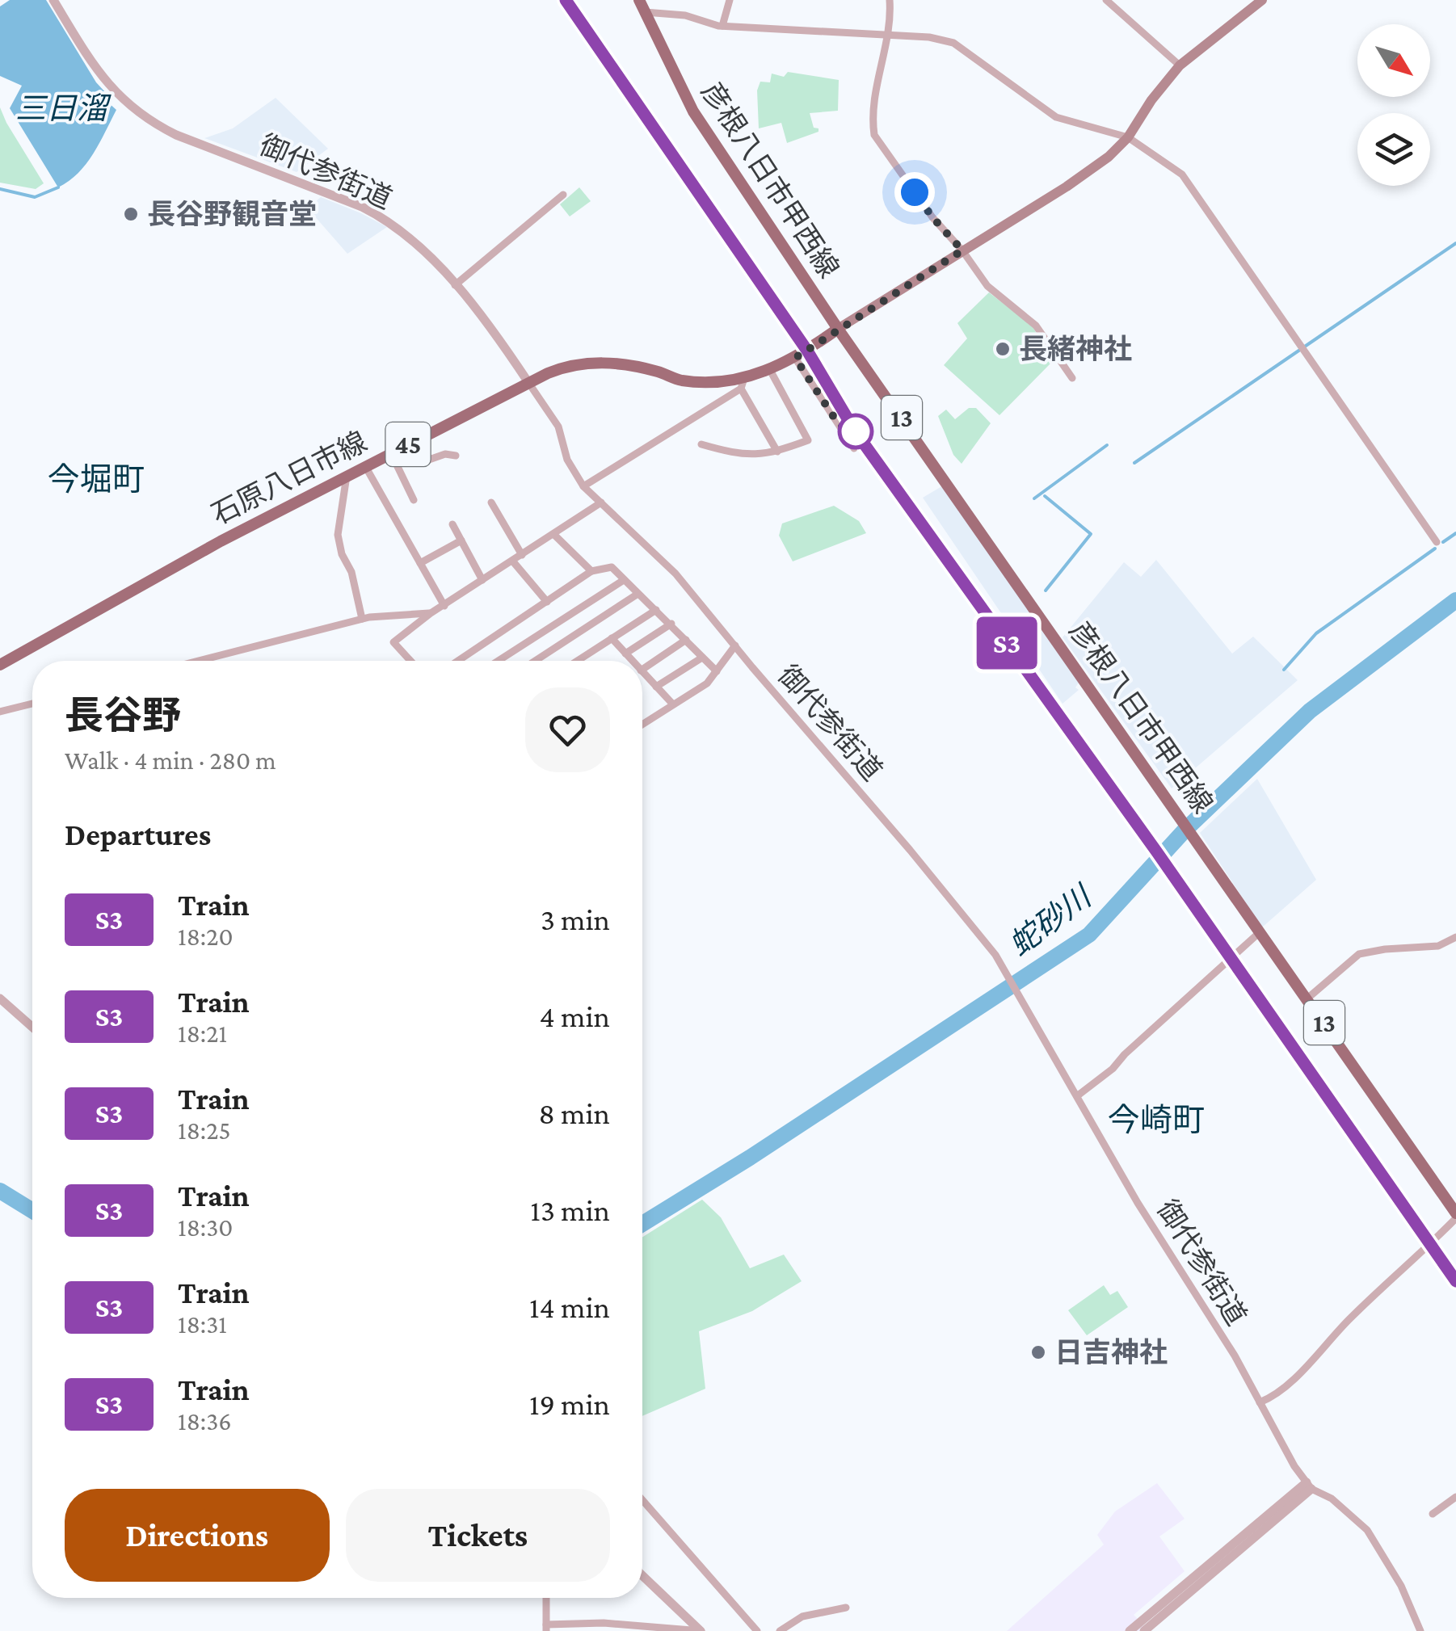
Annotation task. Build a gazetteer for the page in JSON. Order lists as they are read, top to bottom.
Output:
{
  "streets": {
    "main road": [
      "彦根八日市甲西線",
      "13",
      "45",
      "石原八日市線"
    ],
    "street": ["御代参街道"]
  },
  "crossings": [
    ["御代参街道", "石原八日市線"],
    ["彦根八日市甲西線", "石原八日市線"]
  ],
  "districts": ["今堀町", "今崎町"],
  "water": ["三日溜", "蛇砂川"],
  "places": ["長谷野観音堂", "長緒神社", "日吉神社"],
  "north": "bottom right",
  "page": {
    "on_map": "S3",
    "heading": [
      ["長谷野", "Walk · 4 min · 280 m"],
      "Departures"
    ],
    "list": [
      {
        "mark": "S3",
        "name": "Train",
        "note": "18:20",
        "value": "3 min"
      },
      {
        "mark": "S3",
        "name": "Train",
        "note": "18:21",
        "value": "4 min"
      },
      {
        "mark": "S3",
        "name": "Train",
        "note": "18:25",
        "value": "8 min"
      },
      {
        "mark": "S3",
        "name": "Train",
        "note": "18:30",
        "value": "13 min"
      },
      {
        "mark": "S3",
        "name": "Train",
        "note": "18:31",
        "value": "14 min"
      },
      {
        "mark": "S3",
        "name": "Train",
        "note": "18:36",
        "value": "19 min"
      }
    ],
    "buttons": ["Directions", "Tickets"]
  }
}
